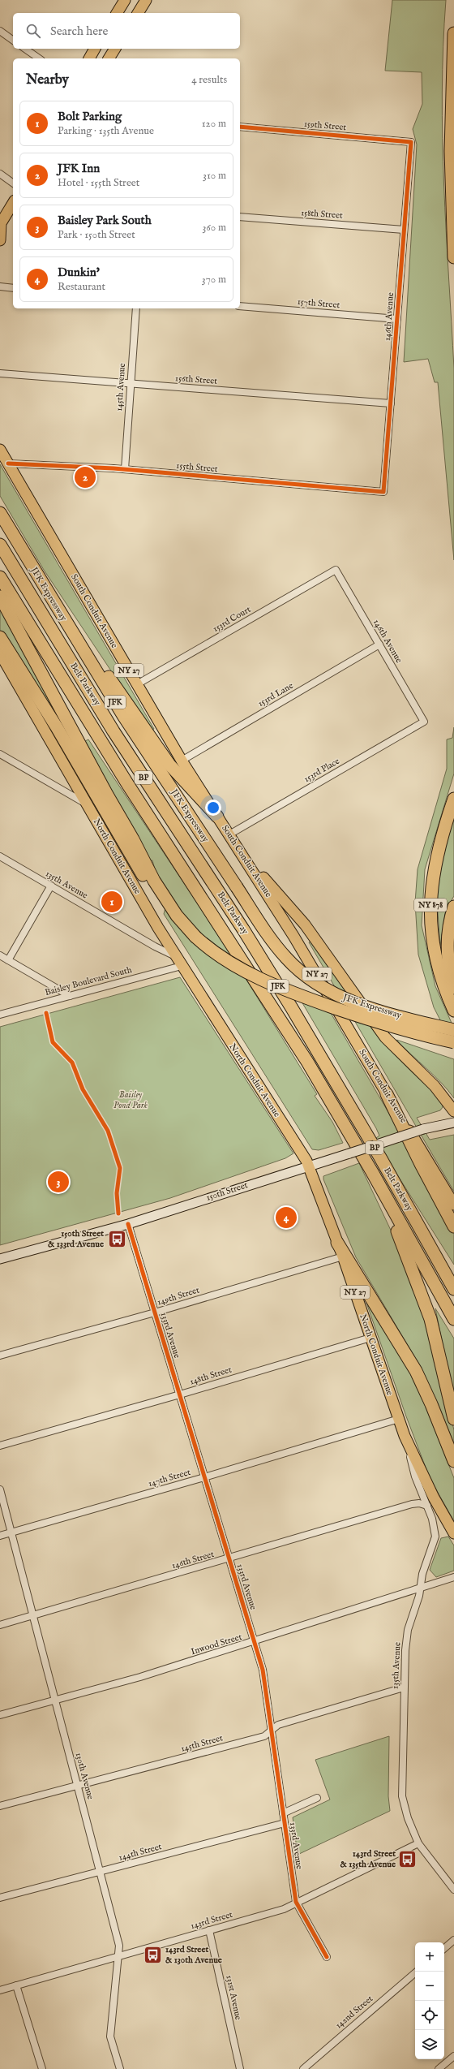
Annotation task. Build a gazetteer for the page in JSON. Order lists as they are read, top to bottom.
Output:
{
  "streets": {
    "highway": [
      "JFK Expressway",
      "Belt Parkway",
      "JFK",
      "BP",
      "NY 878"
    ],
    "main road": [
      "South Conduit Avenue",
      "NY 27",
      "North Conduit Avenue",
      "150th Street"
    ],
    "street": [
      "159th Street",
      "158th Street",
      "157th Street",
      "146th Avenue",
      "156th Street",
      "145th Avenue",
      "155th Street",
      "153rd Court",
      "153rd Lane",
      "153rd Place",
      "135th Avenue",
      "Baisley Boulevard South",
      "149th Street",
      "133rd Avenue",
      "148th Street",
      "147th Street",
      "146th Street",
      "Inwood Street",
      "145th Street",
      "130th Avenue",
      "144th Street",
      "143rd Street",
      "131st Avenue",
      "142nd Street"
    ]
  },
  "crossings": [
    ["159th Street", "146th Avenue"],
    ["158th Street", "146th Avenue"],
    ["157th Street", "146th Avenue"],
    ["146th Avenue", "156th Street"],
    ["146th Avenue", "155th Street"],
    ["146th Avenue", "153rd Court"],
    ["146th Avenue", "153rd Lane"],
    ["146th Avenue", "153rd Place"],
    ["156th Street", "145th Avenue"],
    ["145th Avenue", "155th Street"],
    ["155th Street", "South Conduit Avenue"],
    ["South Conduit Avenue", "153rd Court"],
    ["South Conduit Avenue", "153rd Lane"],
    ["South Conduit Avenue", "153rd Place"],
    ["North Conduit Avenue", "135th Avenue"],
    ["North Conduit Avenue", "Baisley Boulevard South"],
    ["North Conduit Avenue", "150th Street"],
    ["North Conduit Avenue", "149th Street"],
    ["North Conduit Avenue", "148th Street"],
    ["North Conduit Avenue", "147th Street"],
    ["135th Avenue", "146th Street"],
    ["135th Avenue", "Inwood Street"],
    ["135th Avenue", "145th Street"],
    ["135th Avenue", "143rd Street"],
    ["150th Street", "133rd Avenue"],
    ["149th Street", "133rd Avenue"],
    ["133rd Avenue", "148th Street"],
    ["133rd Avenue", "147th Street"],
    ["133rd Avenue", "146th Street"],
    ["133rd Avenue", "Inwood Street"],
    ["133rd Avenue", "145th Street"],
    ["133rd Avenue", "144th Street"],
    ["133rd Avenue", "143rd Street"],
    ["147th Street", "130th Avenue"],
    ["146th Street", "130th Avenue"],
    ["Inwood Street", "130th Avenue"],
    ["145th Street", "130th Avenue"],
    ["130th Avenue", "144th Street"],
    ["130th Avenue", "143rd Street"],
    ["143rd Street", "131st Avenue"]
  ],
  "parks": ["Baisley Pond Park"],
  "places": {
    "bus stop": ["150th Street & 133rd Avenue", "143rd Street & 135th Avenue", "143rd Street & 130th Avenue"]
  },
  "page": {
    "search": "Search here",
    "heading": ["Nearby", "4 results"],
    "list": [
      {
        "mark": "1",
        "name": "Bolt Parking",
        "note": "Parking · 135th Avenue",
        "value": "120 m"
      },
      {
        "mark": "2",
        "name": "JFK Inn",
        "note": "Hotel · 155th Street",
        "value": "310 m"
      },
      {
        "mark": "3",
        "name": "Baisley Park South",
        "note": "Park · 150th Street",
        "value": "360 m"
      },
      {
        "mark": "4",
        "name": "Dunkin'",
        "note": "Restaurant",
        "value": "370 m"
      }
    ],
    "pins": [
      "2",
      "1",
      "3",
      "4"
    ],
    "map_buttons": ["+", "−"]
  }
}
